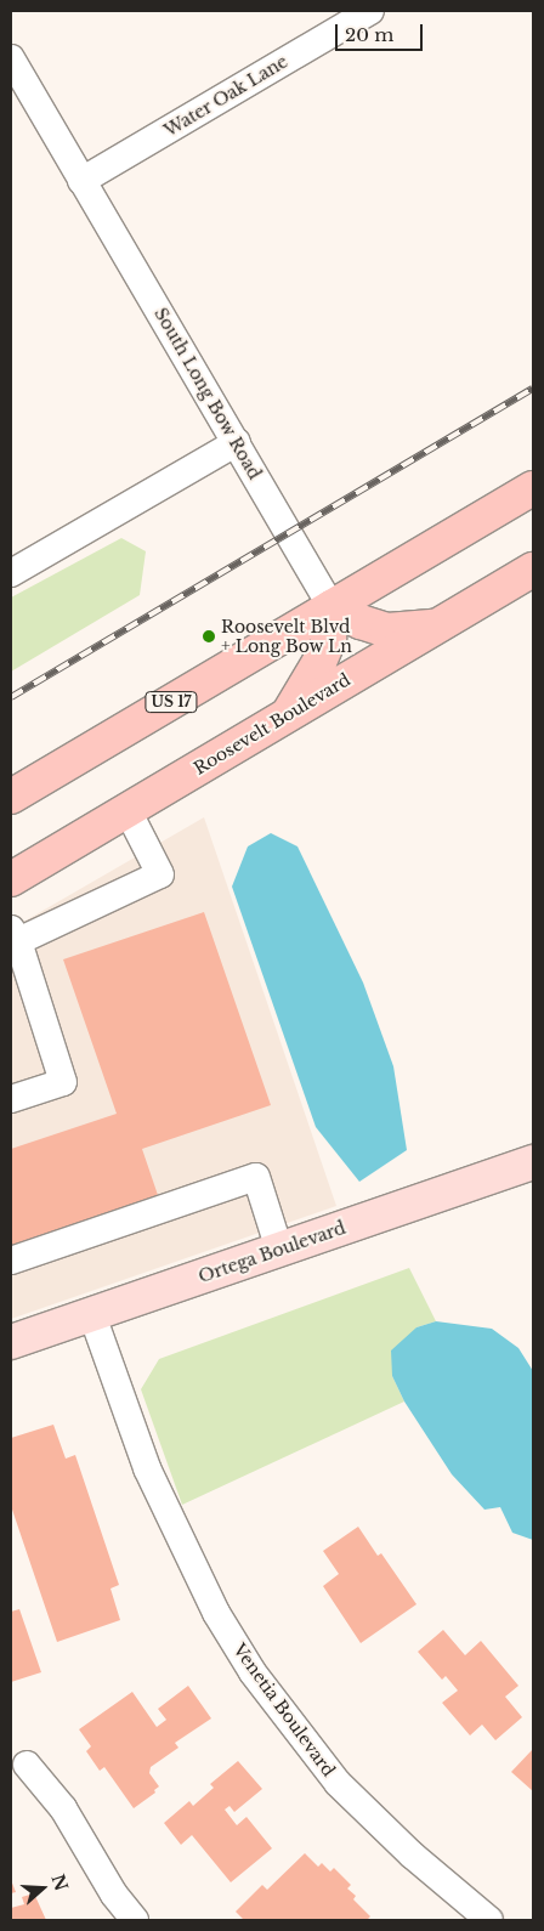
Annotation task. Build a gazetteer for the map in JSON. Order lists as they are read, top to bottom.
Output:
{
  "streets": {
    "highway": ["US 17", "Roosevelt Boulevard"],
    "main road": ["Ortega Boulevard"],
    "street": ["Water Oak Lane", "South Long Bow Road", "Venetia Boulevard"]
  },
  "crossings": [
    ["Water Oak Lane", "South Long Bow Road"],
    ["South Long Bow Road", "US 17"],
    ["Ortega Boulevard", "Venetia Boulevard"]
  ],
  "places": ["Roosevelt Blvd + Long Bow Ln"],
  "scale_bar": "20 m",
  "north": "right"
}
